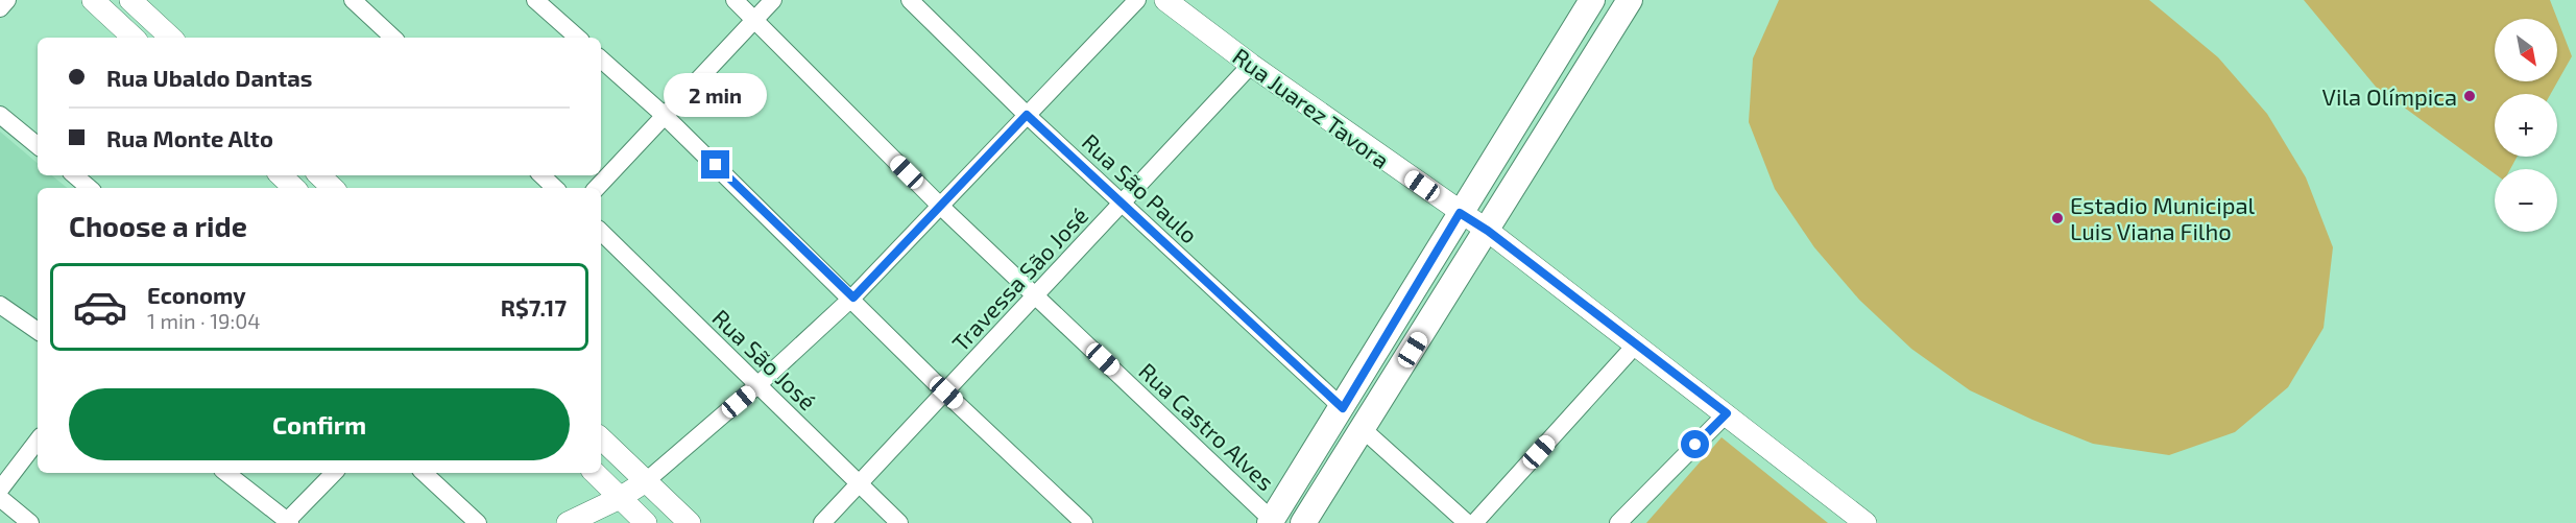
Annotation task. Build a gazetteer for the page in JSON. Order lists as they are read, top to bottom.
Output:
{
  "streets": {
    "street": [
      "Rua Juarez Tavora",
      "Rua São Paulo",
      "Travessa São José",
      "Rua São José",
      "Rua Castro Alves"
    ]
  },
  "crossings": [
    ["Rua Juarez Tavora", "Travessa São José"],
    ["Rua São Paulo", "Travessa São José"],
    ["Travessa São José", "Rua São José"],
    ["Travessa São José", "Rua Castro Alves"]
  ],
  "places": ["Vila Olímpica", "Estadio Municipal Luis Viana Filho"],
  "north": "bottom right",
  "page": {
    "map_buttons": ["+", "−"],
    "banner": ["Rua Ubaldo Dantas", "Rua Monte Alto"],
    "bubble": "2 min",
    "heading": "Choose a ride",
    "list": [
      {
        "name": "Economy",
        "note": "1 min · 19:04",
        "value": "R$7.17"
      }
    ],
    "buttons": "Confirm"
  }
}
